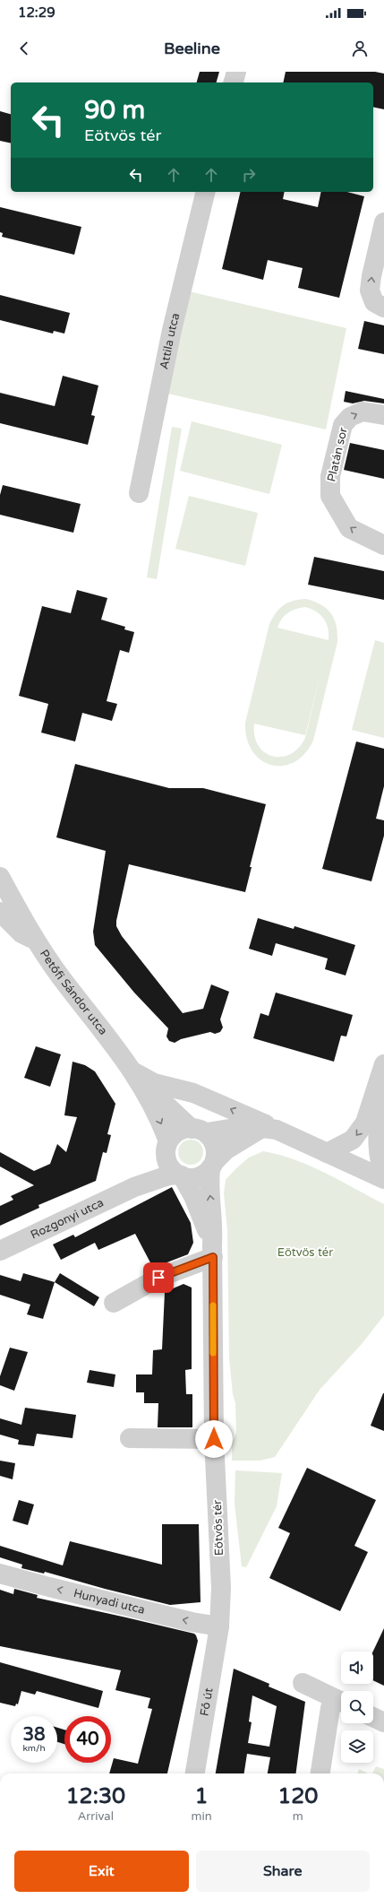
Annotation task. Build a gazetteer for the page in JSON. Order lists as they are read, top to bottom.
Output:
{
  "streets": {
    "street": [
      "Attila utca",
      "Platán sor",
      "Petőfi Sándor utca",
      "Rozgonyi utca",
      "Eötvös tér",
      "Hunyadi utca",
      "Fő út"
    ]
  },
  "crossings": [
    ["Petőfi Sándor utca", "Rozgonyi utca"],
    ["Petőfi Sándor utca", "Eötvös tér"],
    ["Rozgonyi utca", "Eötvös tér"],
    ["Eötvös tér", "Hunyadi utca"],
    ["Eötvös tér", "Fő út"],
    ["Hunyadi utca", "Fő út"]
  ],
  "one_way": ["Hunyadi utca"],
  "parks": ["Eötvös tér"],
  "page": {
    "status": "12:29",
    "header": "Beeline",
    "turn": ["90 m", "Eötvös tér"],
    "speed": "38 km/h",
    "limit": "40",
    "eta": [
      "12:30",
      "Arrival",
      "1",
      "min",
      "120",
      "m"
    ],
    "buttons": ["Exit", "Share"]
  }
}
